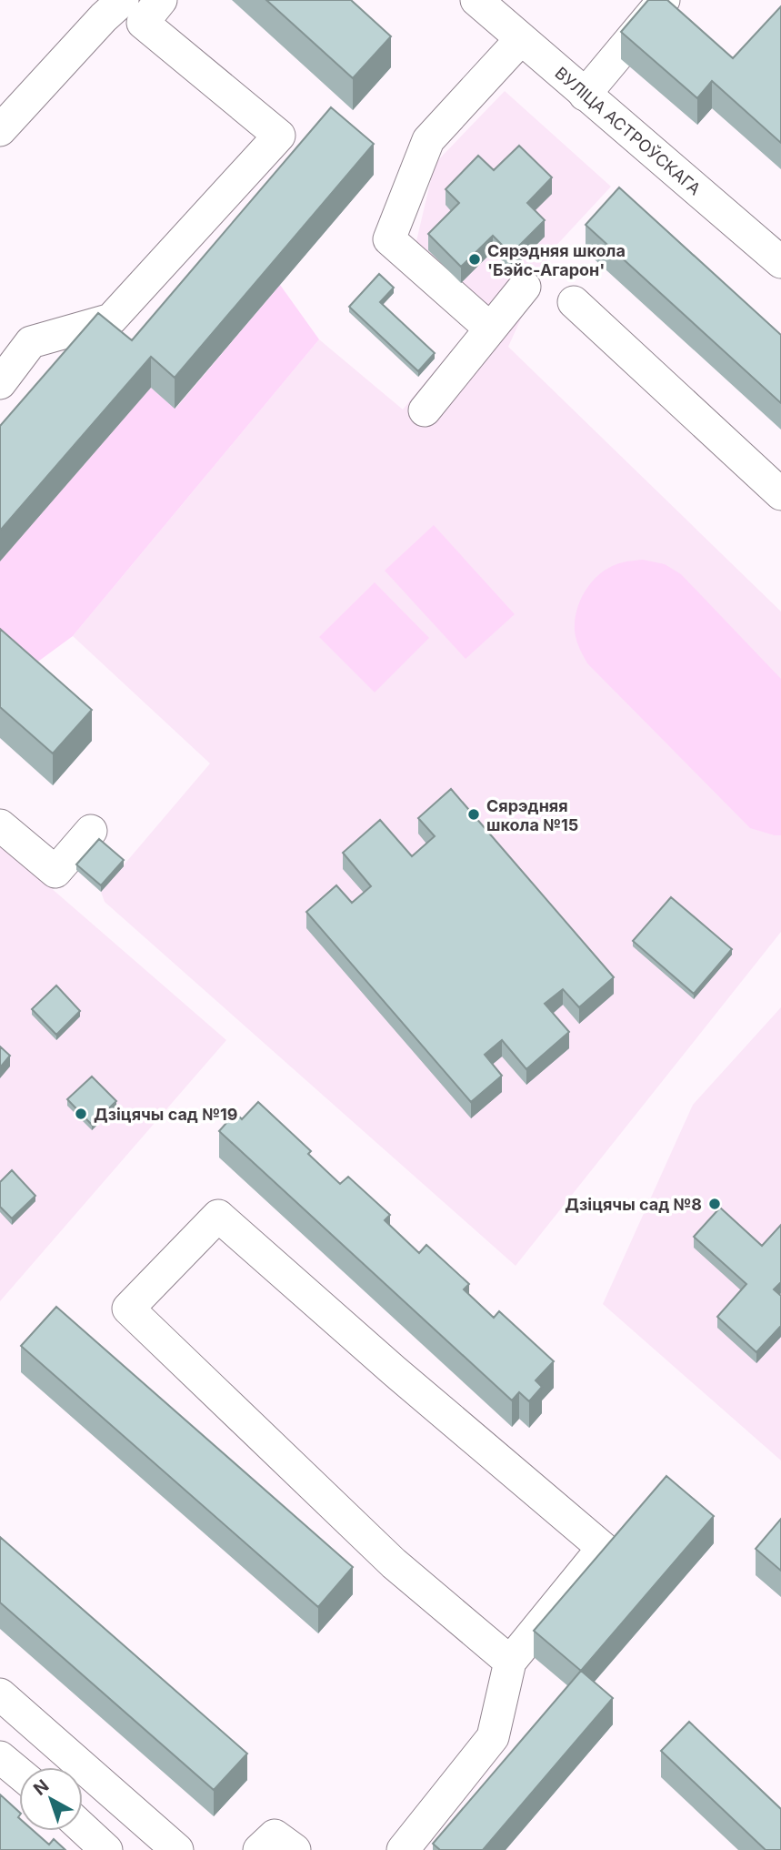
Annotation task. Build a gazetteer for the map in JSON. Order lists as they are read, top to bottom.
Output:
{
  "streets": {
    "street": ["ВУЛІЦА АСТРОЎСКАГА"]
  },
  "places": [
    "Сярэдняя школа 'Бэйс-Агарон'",
    "Сярэдняя школа №15",
    "Дзіцячы сад №19",
    "Дзіцячы сад №8"
  ],
  "north": "top left"
}
